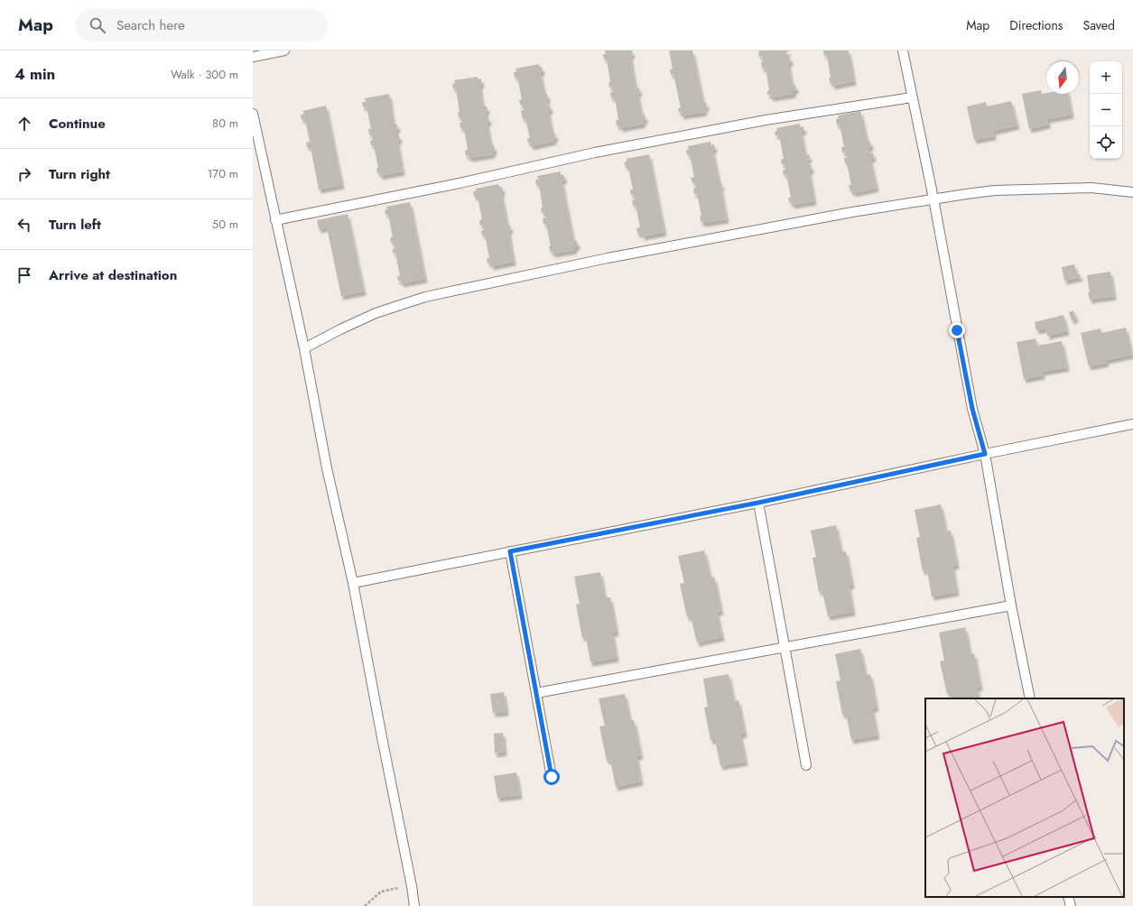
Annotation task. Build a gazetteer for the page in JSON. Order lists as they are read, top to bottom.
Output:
{
  "north": "bottom",
  "page": {
    "header": "Map",
    "search": "Search here",
    "nav": ["Map", "Directions", "Saved"],
    "heading": ["4 min", "Walk · 300 m"],
    "map_buttons": ["+", "−"],
    "list": [
      ["Continue", "80 m"],
      ["Turn right", "170 m"],
      ["Turn left", "50 m"],
      "Arrive at destination"
    ]
  }
}
